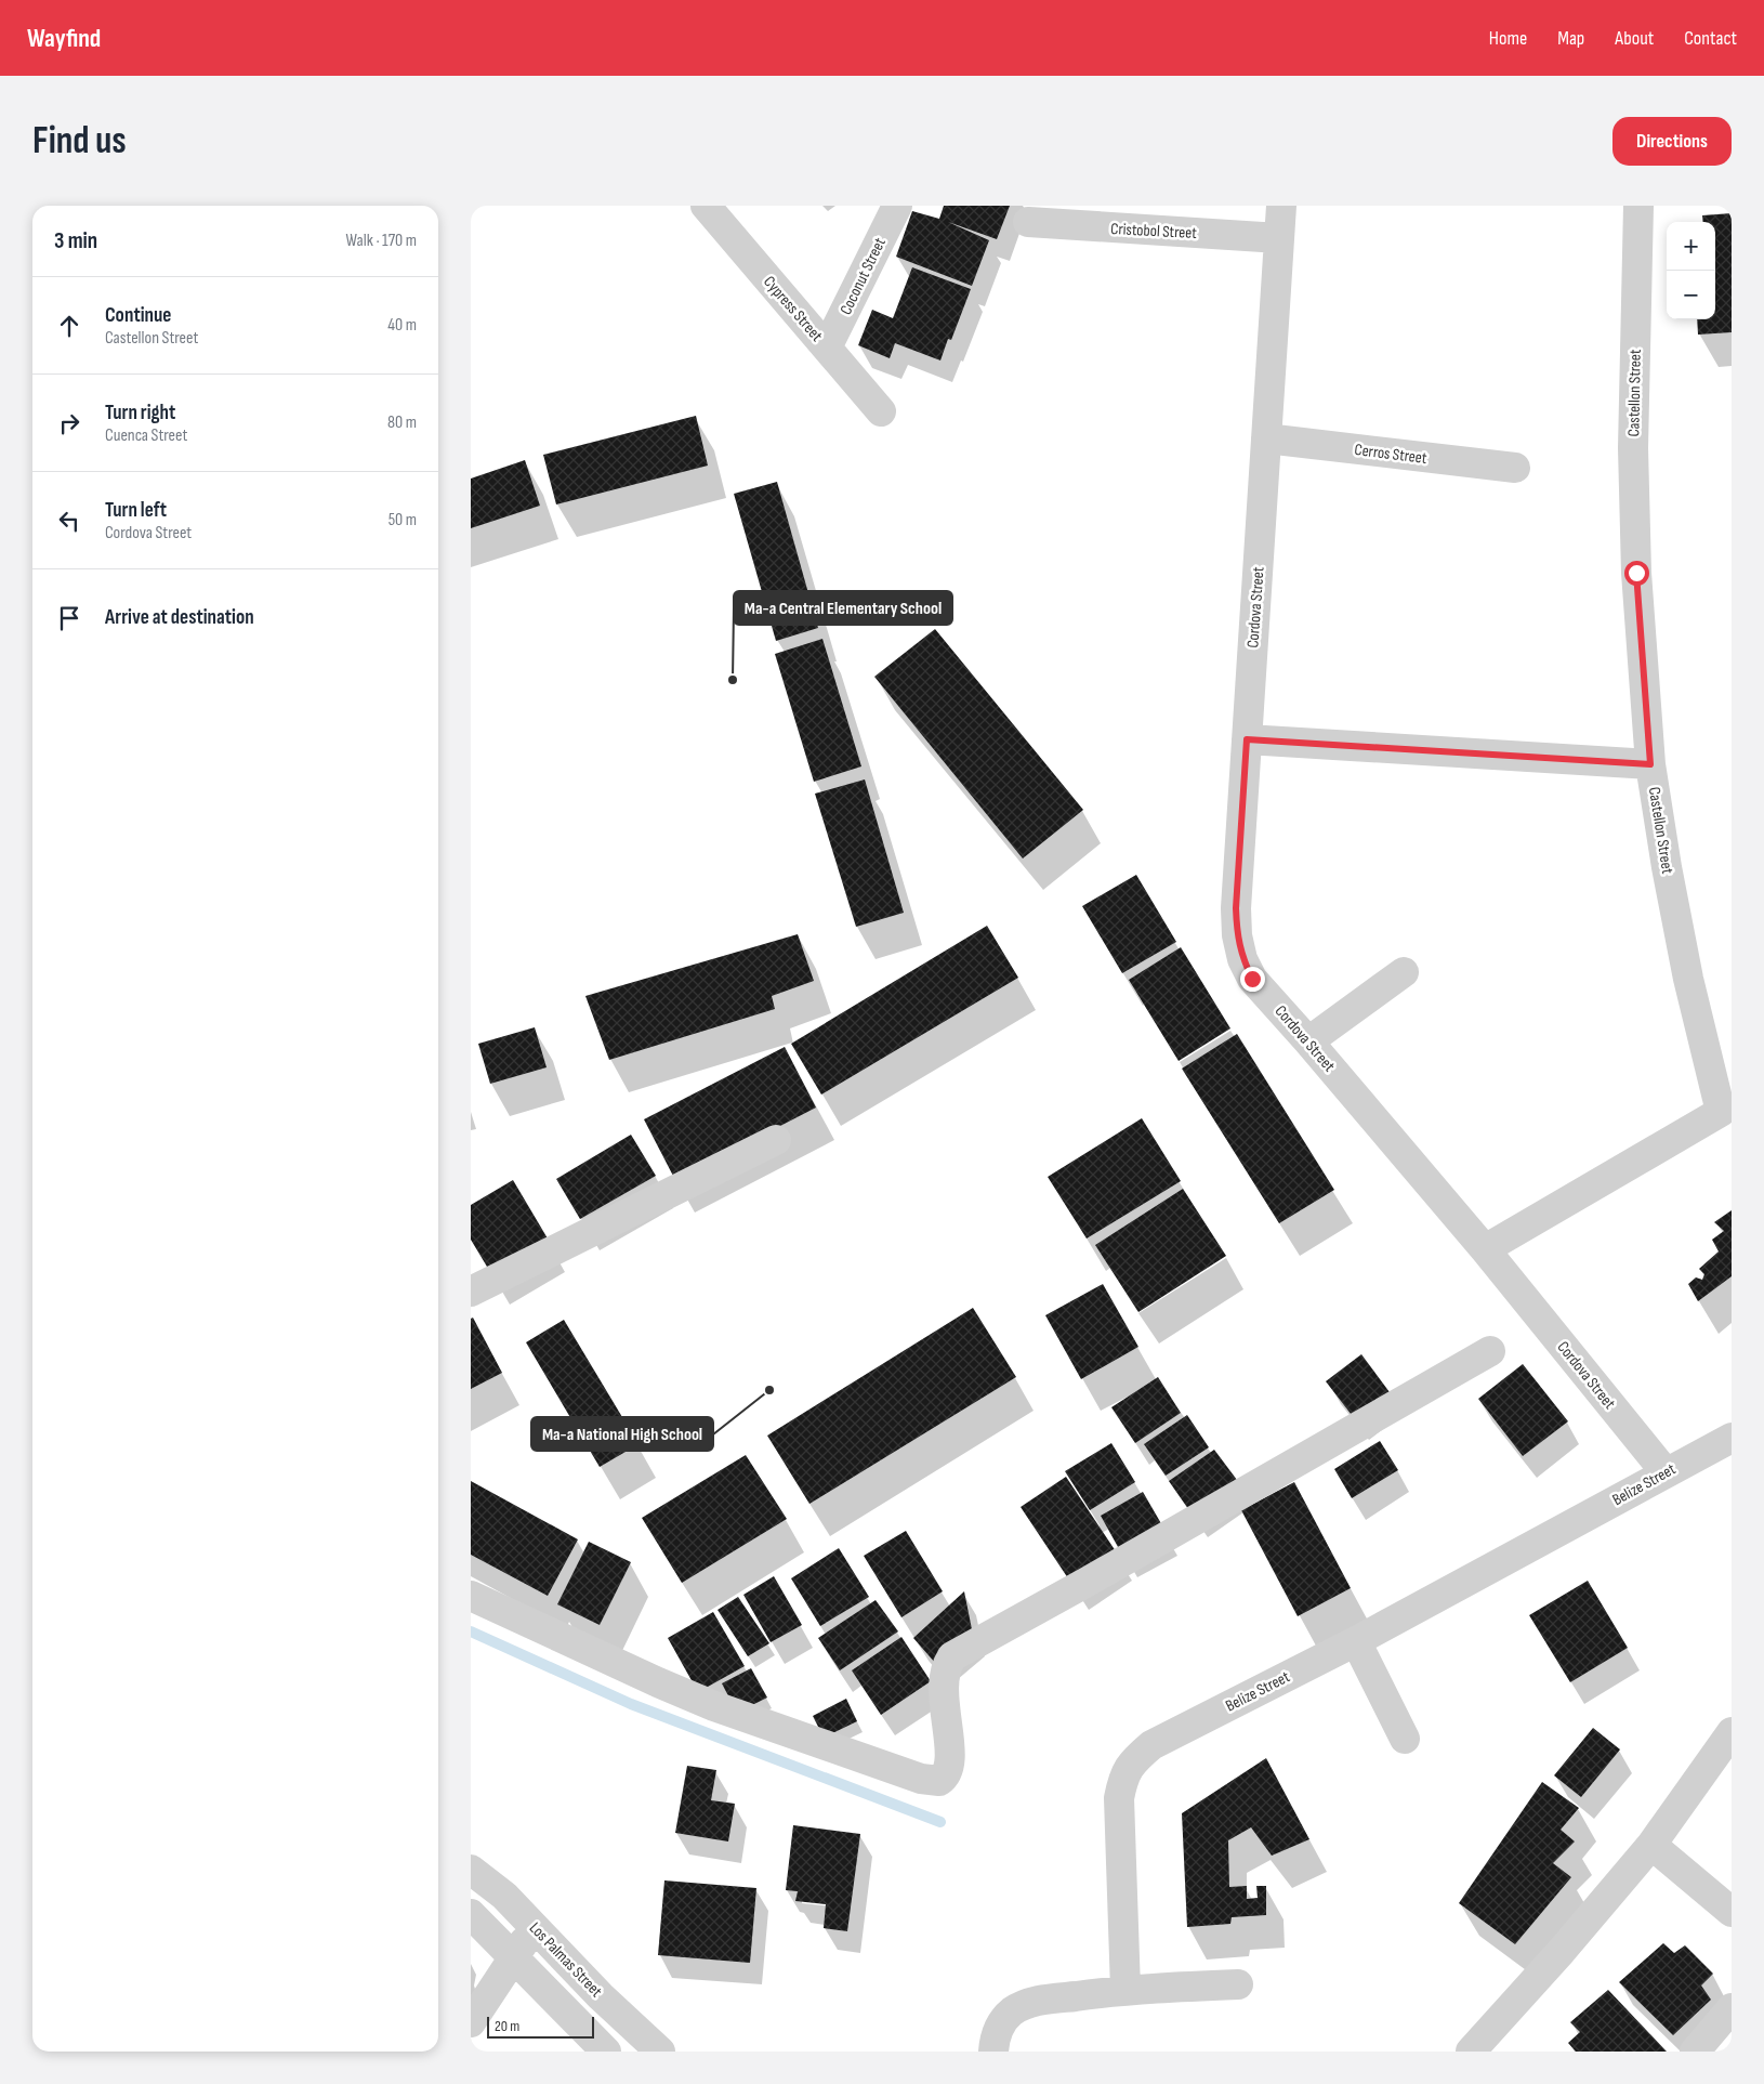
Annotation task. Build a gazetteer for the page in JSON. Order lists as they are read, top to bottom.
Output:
{
  "streets": {
    "street": [
      "Cristobol Street",
      "Coconut Street",
      "Cypress Street",
      "Castellon Street",
      "Cerros Street",
      "Cordova Street",
      "Belize Street",
      "Los Palmas Street"
    ]
  },
  "crossings": [
    ["Cristobol Street", "Cordova Street"],
    ["Coconut Street", "Cypress Street"],
    ["Castellon Street", "Cordova Street"],
    ["Cerros Street", "Cordova Street"],
    ["Cordova Street", "Belize Street"]
  ],
  "places": ["Ma-a Central Elementary School", "Ma-a National High School"],
  "scale_bar": "20 m",
  "page": {
    "header": "Wayfind",
    "nav": [
      "Home",
      "Map",
      "About",
      "Contact"
    ],
    "buttons": "Directions",
    "title": "Find us",
    "heading": ["3 min", "Walk · 170 m"],
    "map_buttons": ["+", "−"],
    "list": [
      ["Continue", "Castellon Street", "40 m"],
      ["Turn right", "Cuenca Street", "80 m"],
      ["Turn left", "Cordova Street", "50 m"],
      "Arrive at destination"
    ],
    "scale": "20 m"
  }
}
